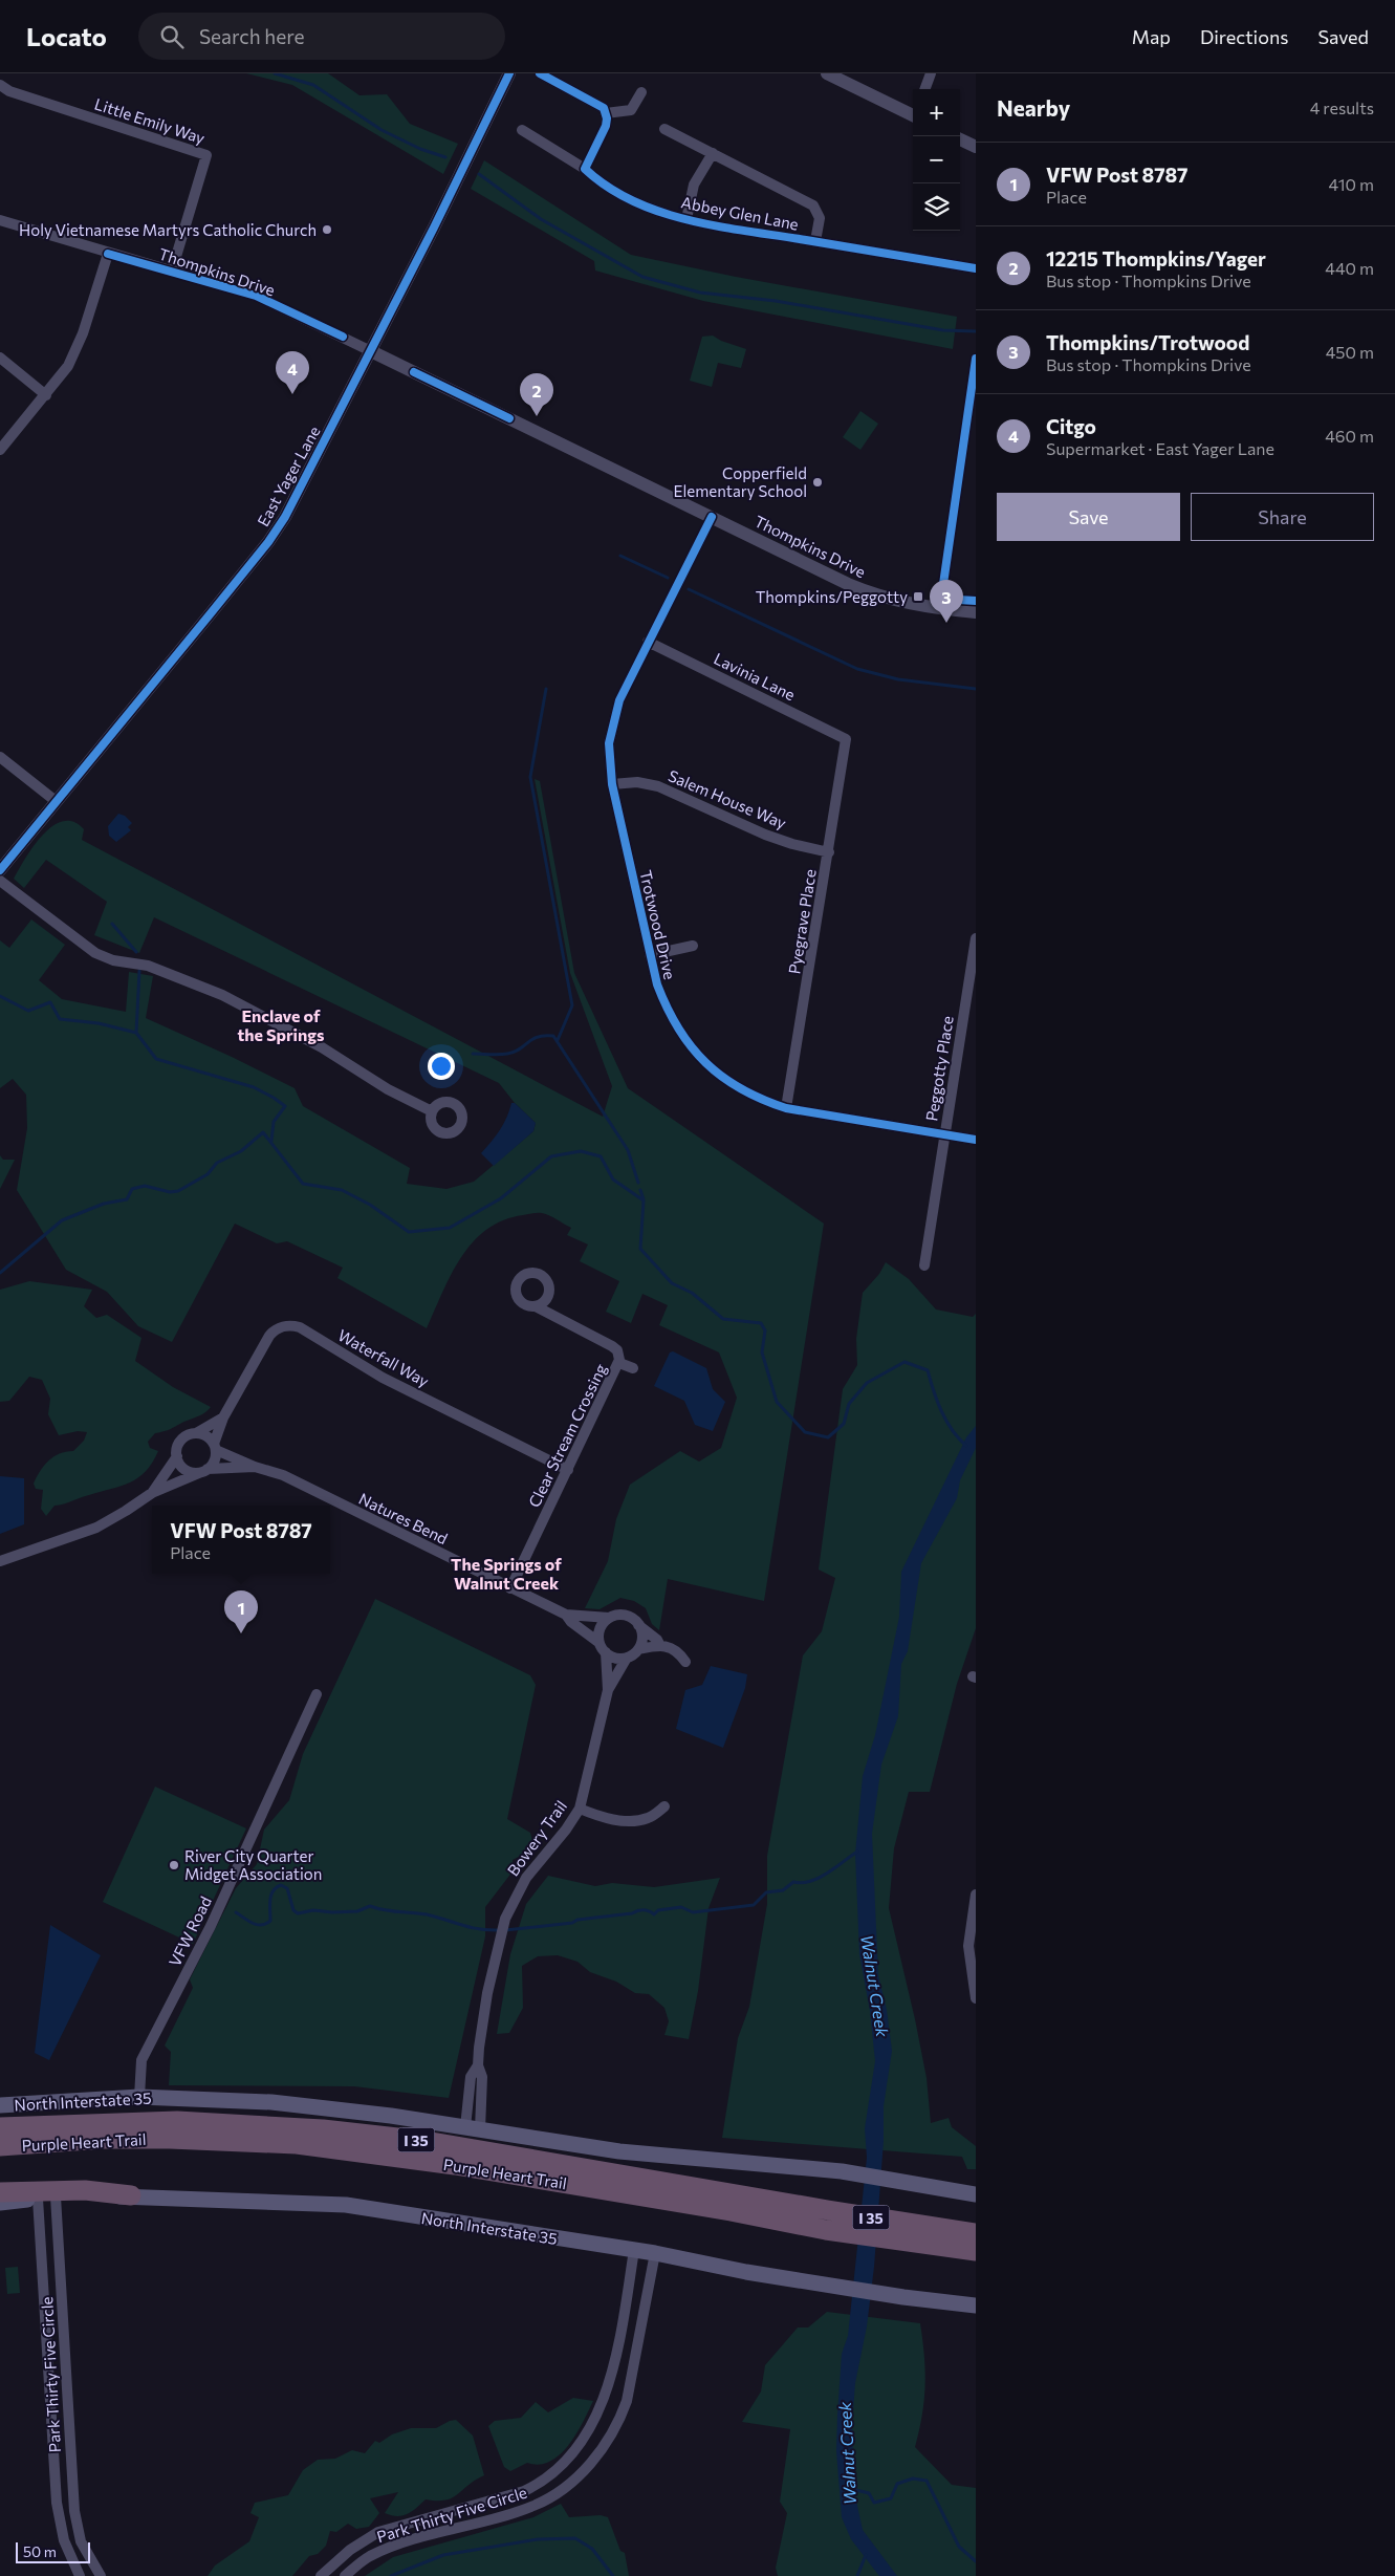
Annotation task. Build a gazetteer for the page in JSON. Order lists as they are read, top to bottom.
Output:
{
  "streets": {
    "highway": ["I 35", "Purple Heart Trail"],
    "main road": ["North Interstate 35"],
    "street": [
      "Little Emily Way",
      "Abbey Glen Lane",
      "Thompkins Drive",
      "East Yager Lane",
      "Lavinia Lane",
      "Salem House Way",
      "Pyegrave Place",
      "Trotwood Drive",
      "Peggotty Place",
      "Waterfall Way",
      "Clear Stream Crossing",
      "Natures Bend",
      "Bowery Trail",
      "VFW Road",
      "Park Thirty Five Circle"
    ]
  },
  "crossings": [
    ["Little Emily Way", "Thompkins Drive"],
    ["Thompkins Drive", "East Yager Lane"],
    ["Thompkins Drive", "Trotwood Drive"],
    ["Lavinia Lane", "Pyegrave Place"],
    ["Lavinia Lane", "Trotwood Drive"],
    ["Salem House Way", "Pyegrave Place"],
    ["Salem House Way", "Trotwood Drive"],
    ["Pyegrave Place", "Trotwood Drive"],
    ["Trotwood Drive", "Peggotty Place"],
    ["Waterfall Way", "Clear Stream Crossing"],
    ["Waterfall Way", "Natures Bend"],
    ["Clear Stream Crossing", "Natures Bend"],
    ["Natures Bend", "Bowery Trail"],
    ["Bowery Trail", "North Interstate 35"],
    ["VFW Road", "North Interstate 35"],
    ["North Interstate 35", "Park Thirty Five Circle"]
  ],
  "districts": ["Enclave of the Springs", "The Springs of Walnut Creek"],
  "water": ["Walnut Creek"],
  "places": {
    "other": ["Holy Vietnamese Martyrs Catholic Church", "Copperfield Elementary School", "River City Quarter Midget Association"],
    "transit": ["Thompkins/Peggotty"]
  },
  "scale_bar": "50 m",
  "page": {
    "header": "Locato",
    "search": "Search here",
    "nav": ["Map", "Directions", "Saved"],
    "heading": ["Nearby", "4 results"],
    "map_buttons": ["+", "−"],
    "list": [
      {
        "mark": "1",
        "name": "VFW Post 8787",
        "note": "Place",
        "value": "410 m"
      },
      {
        "mark": "2",
        "name": "12215 Thompkins/Yager",
        "note": "Bus stop · Thompkins Drive",
        "value": "440 m"
      },
      {
        "mark": "3",
        "name": "Thompkins/Trotwood",
        "note": "Bus stop · Thompkins Drive",
        "value": "450 m"
      },
      {
        "mark": "4",
        "name": "Citgo",
        "note": "Supermarket · East Yager Lane",
        "value": "460 m"
      }
    ],
    "pins": [
      "4",
      "2",
      "3",
      "1"
    ],
    "buttons": ["Save", "Share"],
    "popup": ["VFW Post 8787", "Place"],
    "scale": "50 m"
  }
}
